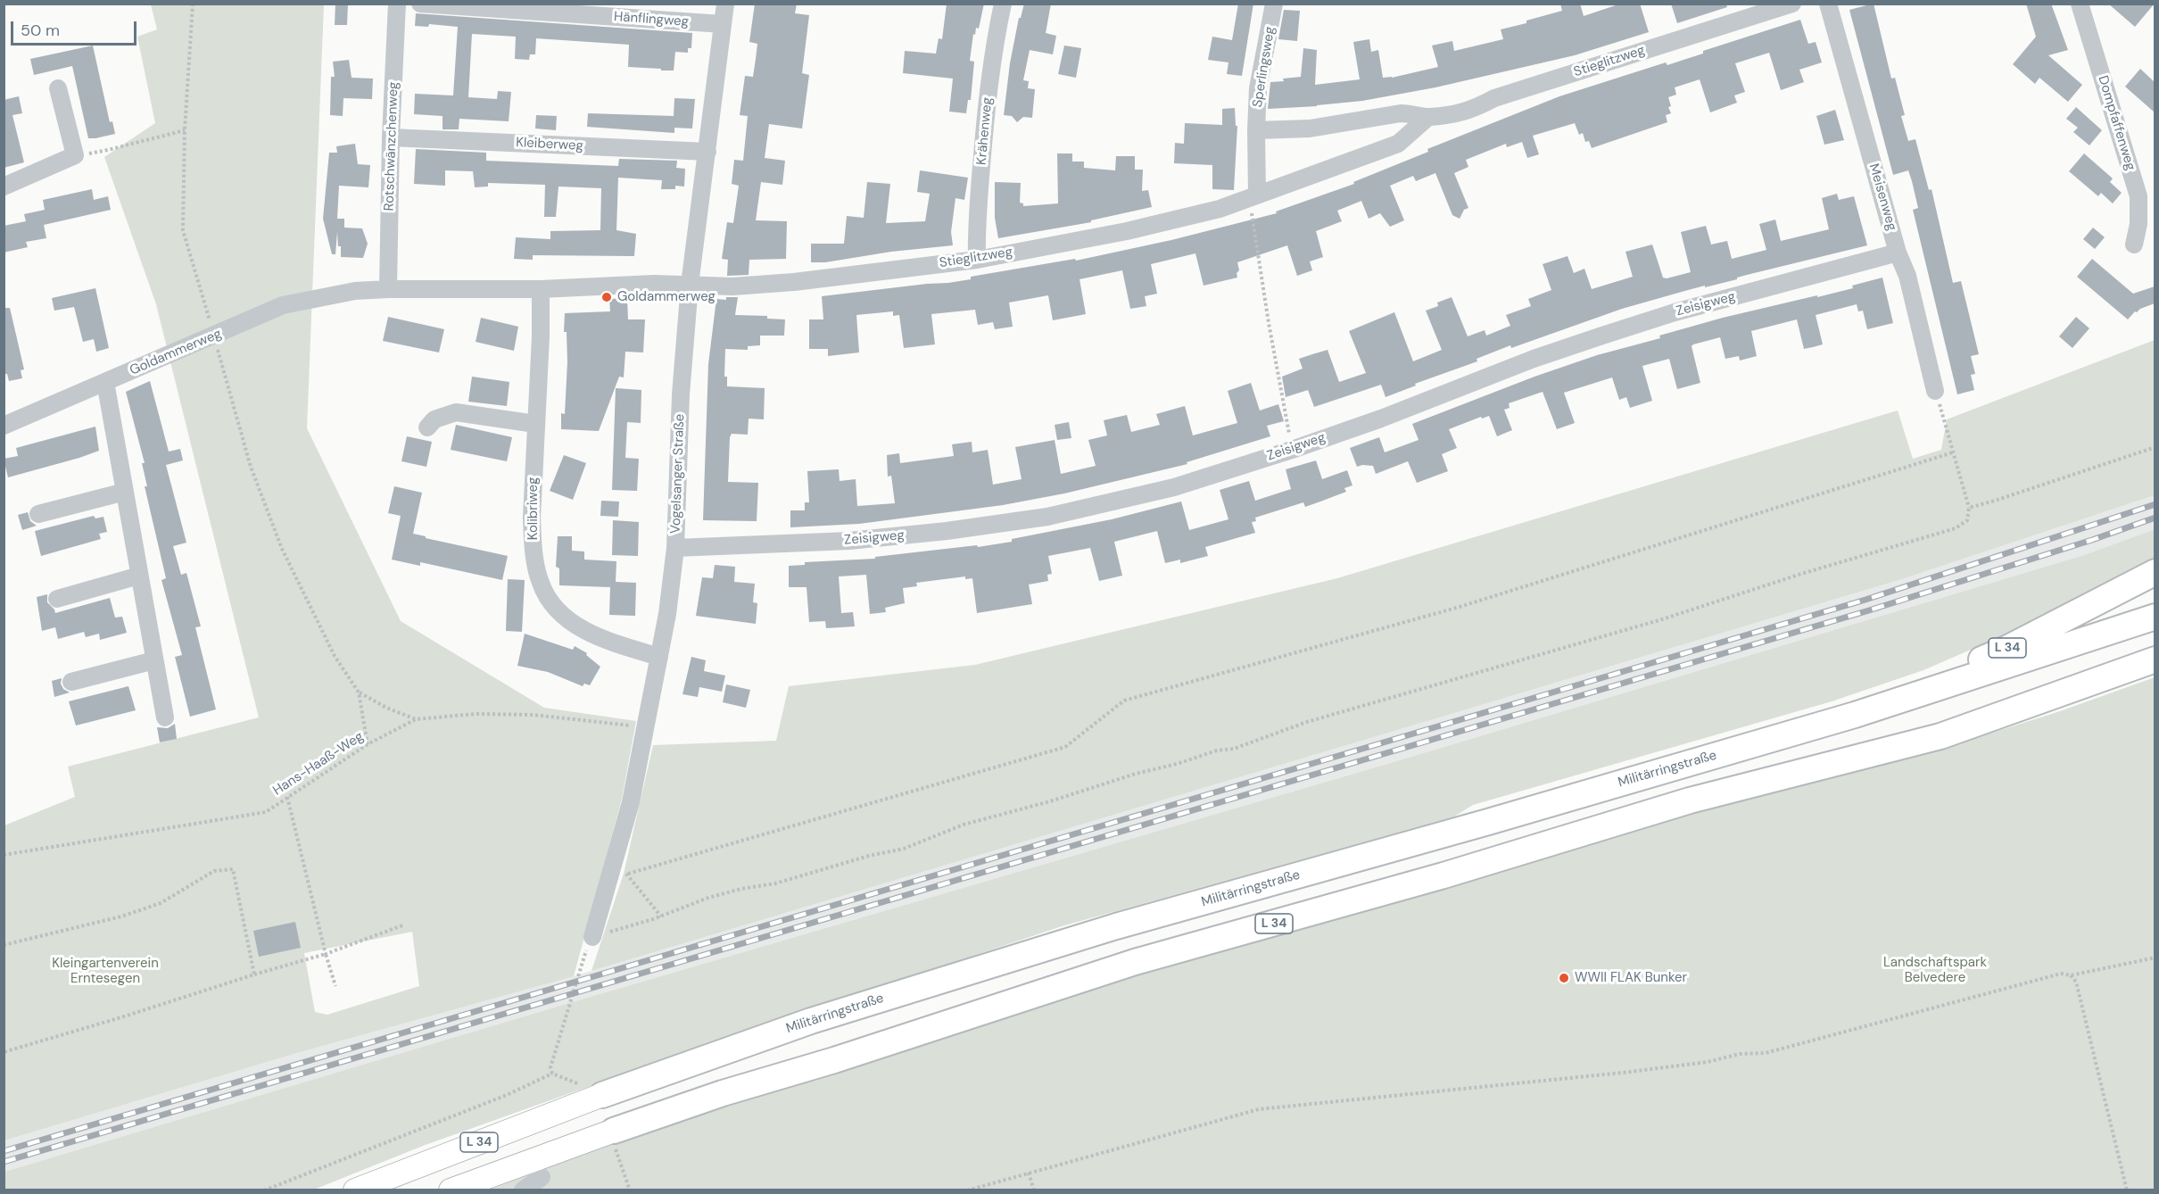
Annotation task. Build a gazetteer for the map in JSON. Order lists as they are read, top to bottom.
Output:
{
  "streets": {
    "highway": ["L 34", "Militärringstraße"],
    "street": [
      "Hänflingweg",
      "Stieglitzweg",
      "Sperlingsweg",
      "Dompfaffenweg",
      "Krähenweg",
      "Kleiberweg",
      "Rotschwänzchenweg",
      "Meisenweg",
      "Zeisigweg",
      "Goldammerweg",
      "Vogelsanger Straße",
      "Kolibriweg"
    ],
    "path": ["Hans-Haaß-Weg"]
  },
  "crossings": [
    ["Hänflingweg", "Vogelsanger Straße"],
    ["Stieglitzweg", "Sperlingsweg"],
    ["Stieglitzweg", "Krähenweg"],
    ["Stieglitzweg", "Goldammerweg"],
    ["Stieglitzweg", "Vogelsanger Straße"],
    ["Kleiberweg", "Rotschwänzchenweg"],
    ["Kleiberweg", "Vogelsanger Straße"],
    ["Rotschwänzchenweg", "Goldammerweg"],
    ["Meisenweg", "Zeisigweg"],
    ["Zeisigweg", "Vogelsanger Straße"],
    ["Goldammerweg", "Vogelsanger Straße"],
    ["Goldammerweg", "Kolibriweg"],
    ["Vogelsanger Straße", "Kolibriweg"],
    ["Vogelsanger Straße", "Hans-Haaß-Weg"],
    ["L 34", "Militärringstraße"]
  ],
  "parks": ["Landschaftspark Belvedere", "Kleingartenverein Erntesegen"],
  "places": ["Goldammerweg", "WWII FLAK Bunker"],
  "scale_bar": "50 m"
}
